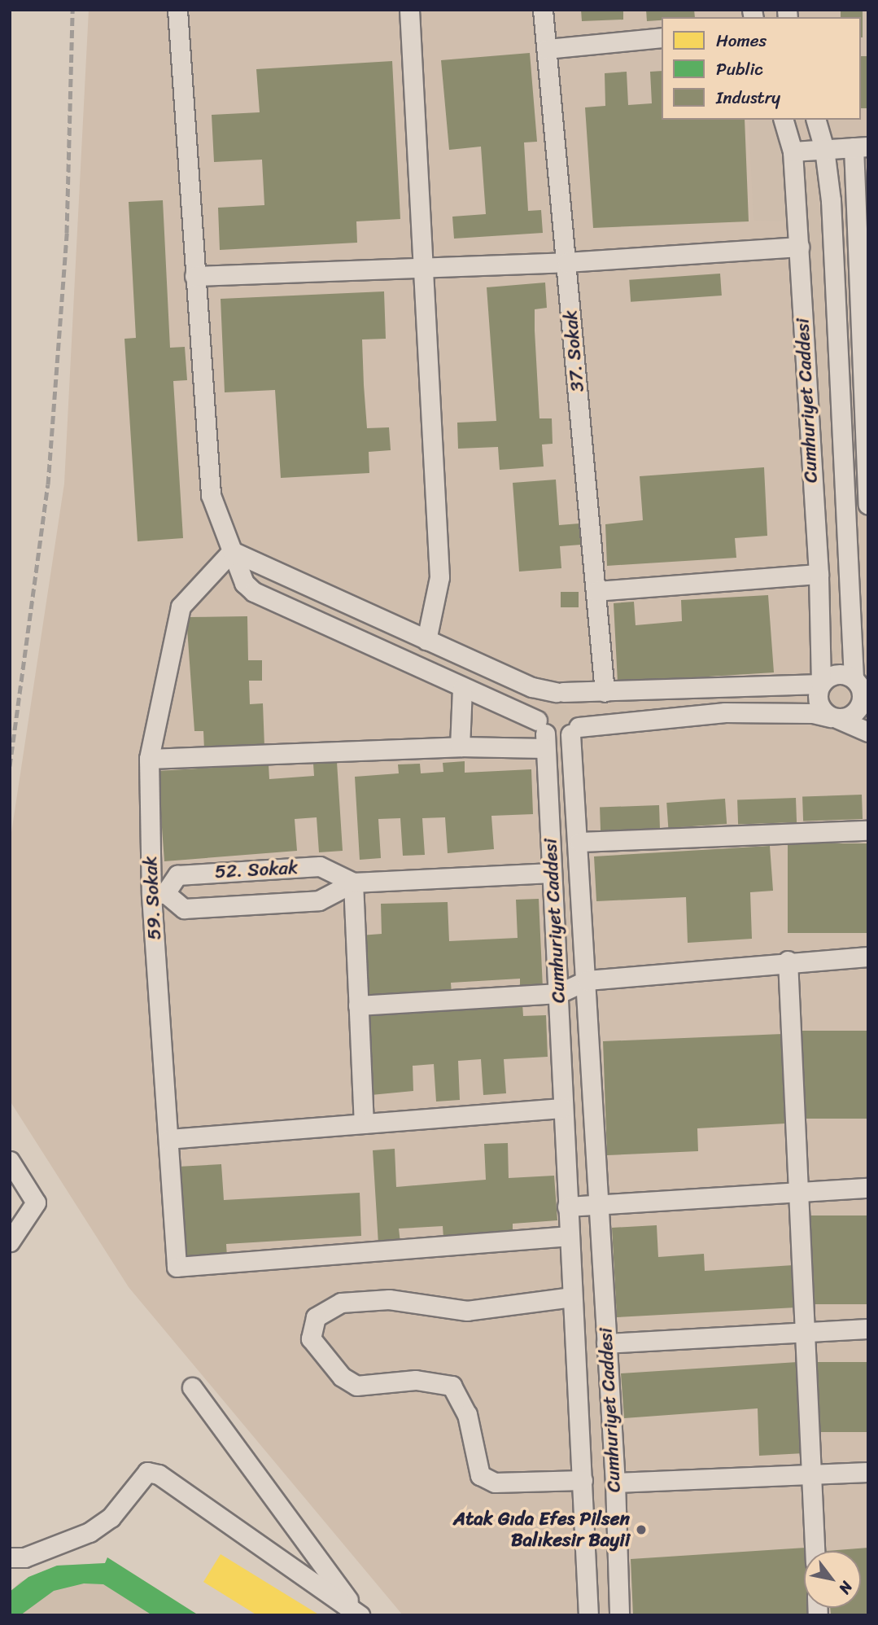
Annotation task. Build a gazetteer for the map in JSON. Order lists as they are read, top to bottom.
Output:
{
  "streets": {
    "street": [
      "37. Sokak",
      "Cumhuriyet Caddesi",
      "52. Sokak",
      "59. Sokak"
    ]
  },
  "crossings": [
    ["Cumhuriyet Caddesi", "52. Sokak"],
    ["Cumhuriyet Caddesi", "59. Sokak"],
    ["52. Sokak", "59. Sokak"]
  ],
  "places": ["Atak Gıda Efes Pilsen Balıkesir Bayii"],
  "legend": ["Homes", "Public", "Industry"],
  "north": "bottom right"
}
